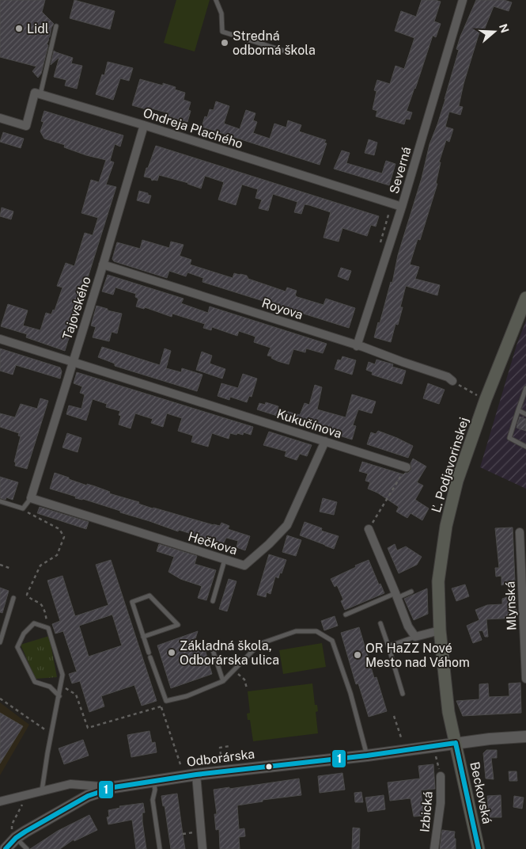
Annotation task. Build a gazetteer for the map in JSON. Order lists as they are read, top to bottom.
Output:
{
  "streets": {
    "main road": ["Ľ. Podjavorinskej", "Odborárska", "Beckovská"],
    "street": [
      "Ondreja Plachého",
      "Severná",
      "Tajovského",
      "Royova",
      "Kukučínova",
      "Hečkova",
      "Mlynská",
      "Izbická"
    ]
  },
  "crossings": [
    ["Ondreja Plachého", "Severná"],
    ["Ondreja Plachého", "Tajovského"],
    ["Severná", "Royova"],
    ["Tajovského", "Royova"],
    ["Tajovského", "Kukučínova"],
    ["Tajovského", "Hečkova"],
    ["Kukučínova", "Hečkova"],
    ["Ľ. Podjavorinskej", "Odborárska"],
    ["Ľ. Podjavorinskej", "Beckovská"],
    ["Odborárska", "Beckovská"]
  ],
  "places": [
    "Lidl",
    "Stredná odborná škola",
    "Základná škola, Odborárska ulica",
    "OR HaZZ Nové Mesto nad Váhom"
  ],
  "lines": ["transit line 1"],
  "north": "right"
}
